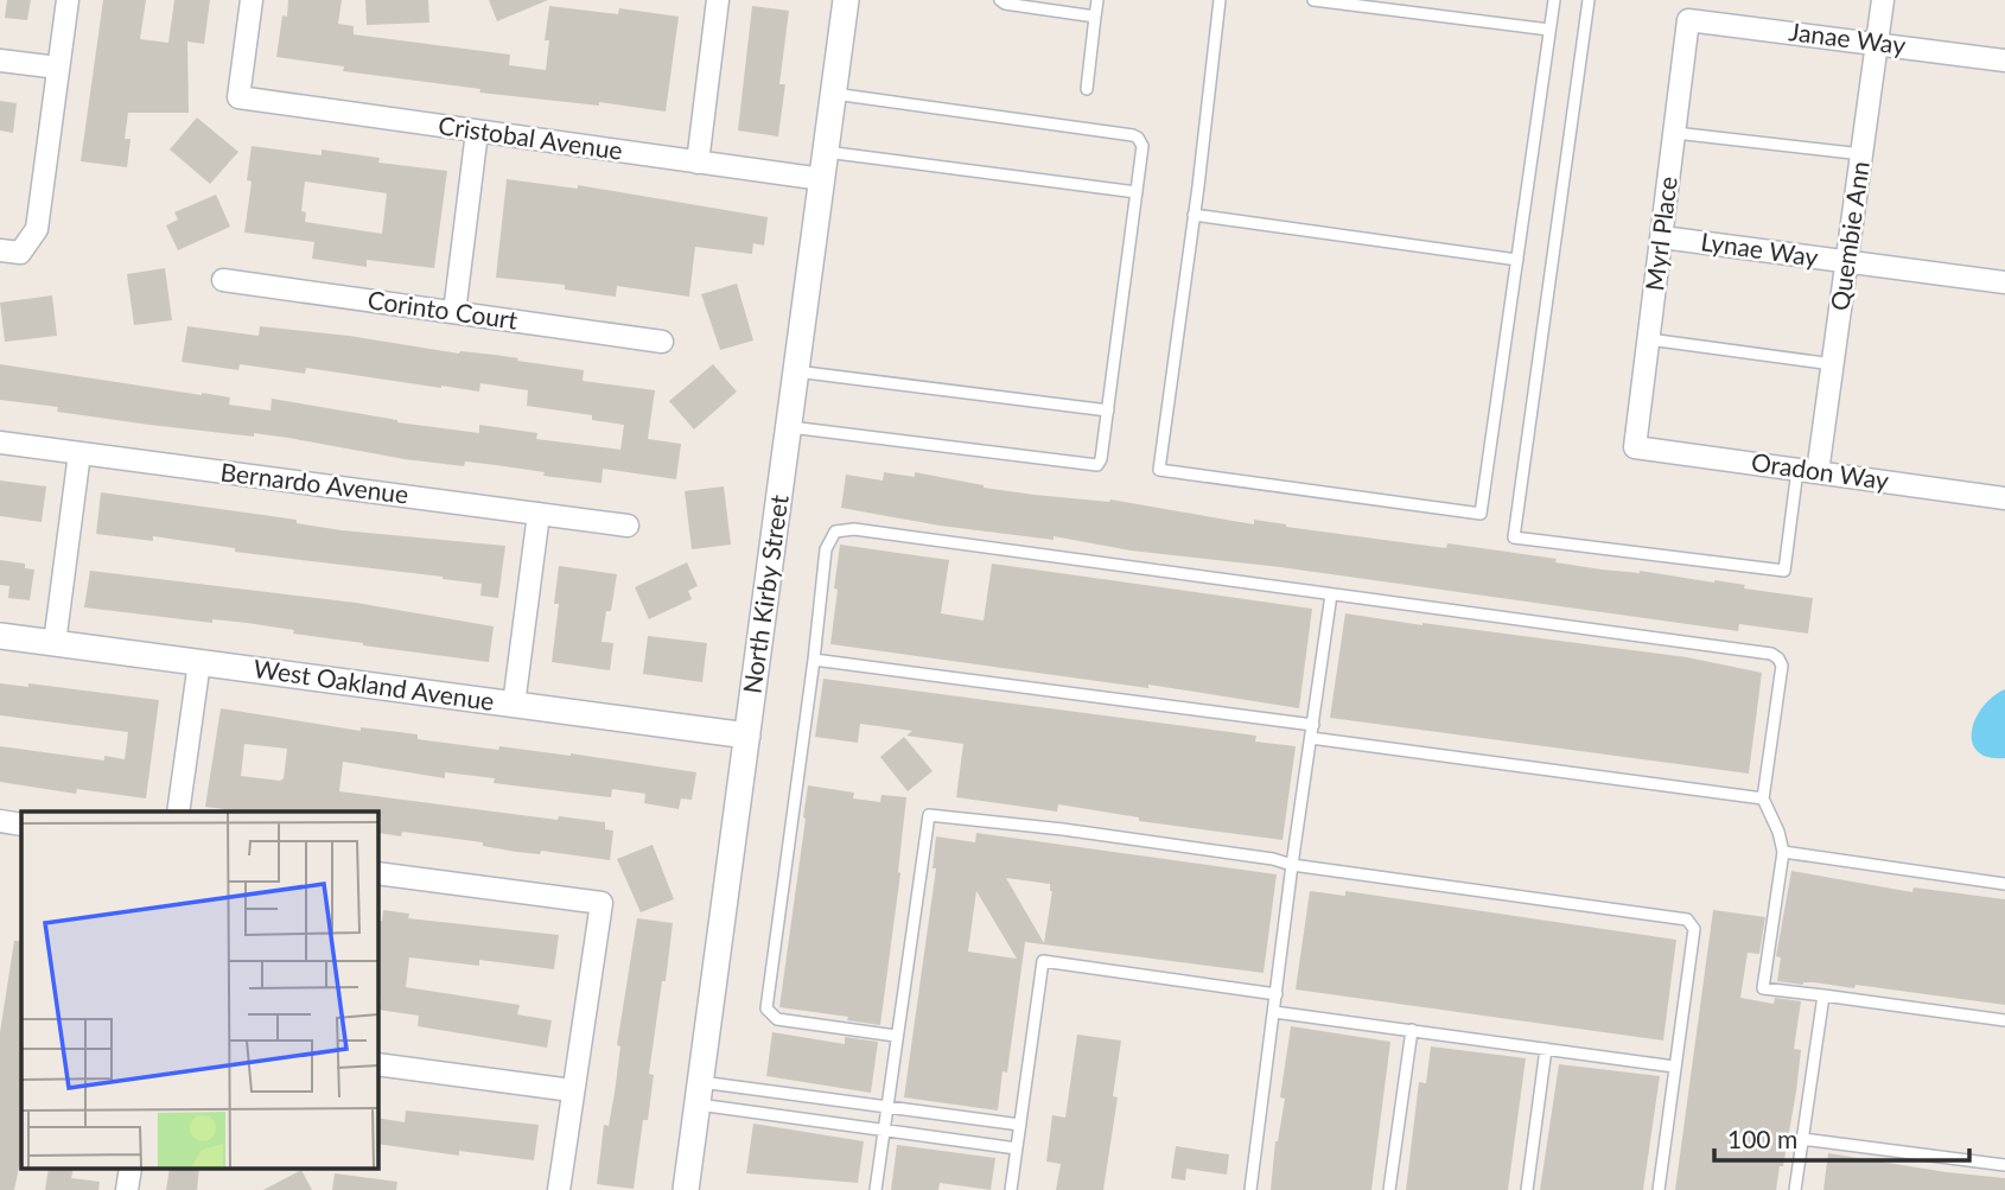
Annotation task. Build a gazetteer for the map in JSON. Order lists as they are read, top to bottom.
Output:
{
  "streets": {
    "street": [
      "Janae Way",
      "Cristobal Avenue",
      "Myrl Place",
      "Quembie Ann",
      "Lynae Way",
      "Corinto Court",
      "Oradon Way",
      "Bernardo Avenue",
      "North Kirby Street",
      "West Oakland Avenue"
    ]
  },
  "crossings": [
    ["Janae Way", "Myrl Place"],
    ["Janae Way", "Quembie Ann"],
    ["Cristobal Avenue", "North Kirby Street"],
    ["Myrl Place", "Lynae Way"],
    ["Myrl Place", "Oradon Way"],
    ["Quembie Ann", "Lynae Way"],
    ["Quembie Ann", "Oradon Way"],
    ["North Kirby Street", "West Oakland Avenue"]
  ],
  "scale_bar": "100 m"
}
